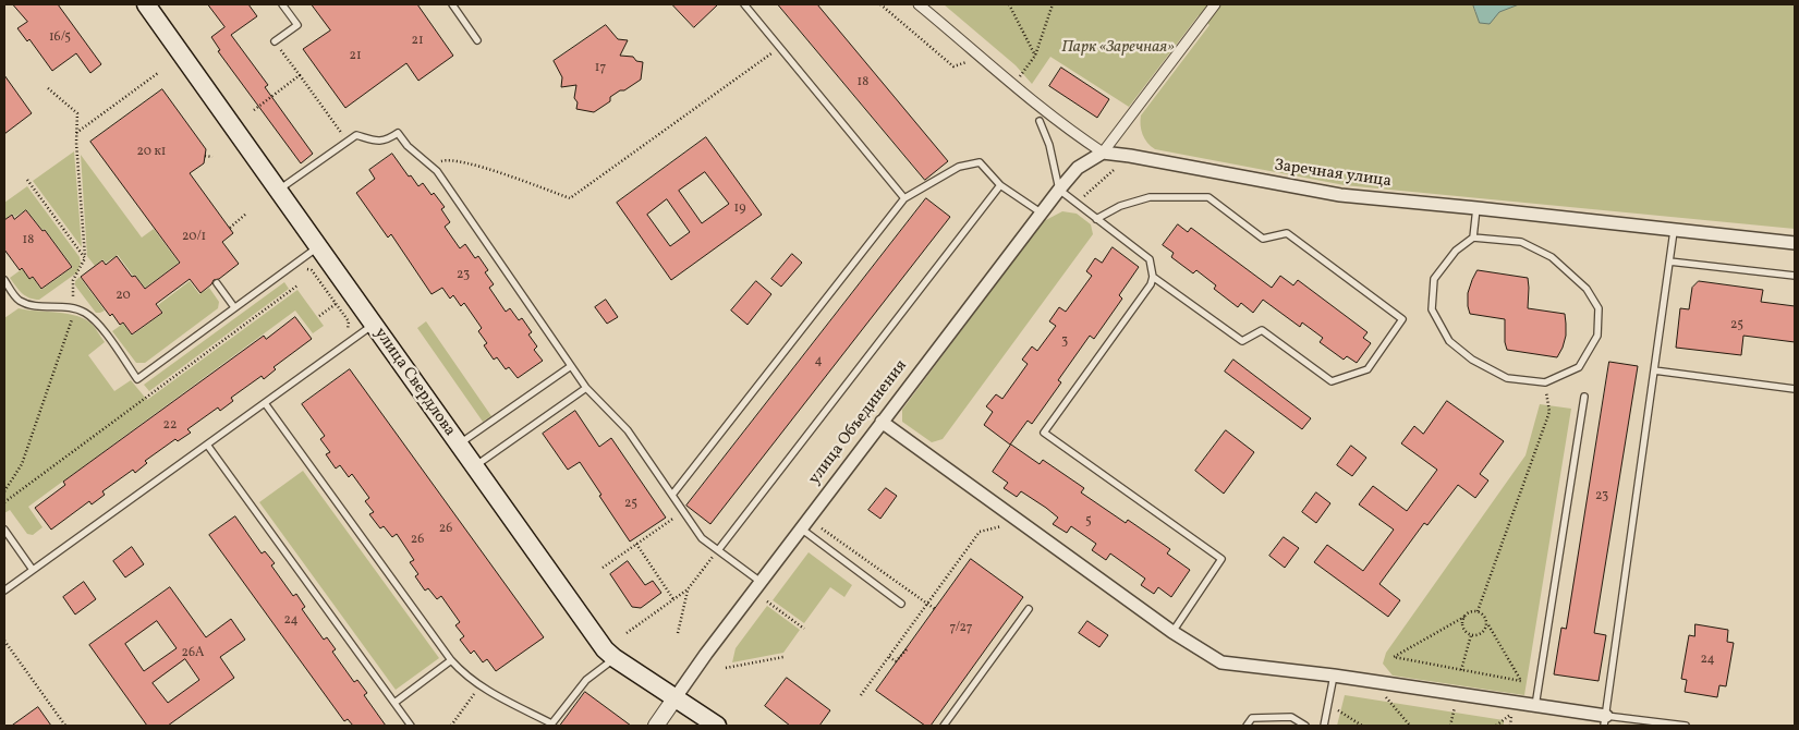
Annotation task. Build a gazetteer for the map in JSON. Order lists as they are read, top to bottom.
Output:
{
  "streets": {
    "main road": ["улица Свердлова"],
    "street": ["Заречная улица", "улица Объединения"]
  },
  "crossings": [
    ["Заречная улица", "улица Объединения"],
    ["улица Свердлова", "улица Объединения"]
  ],
  "parks": ["Парк «Заречная»"],
  "house_numbers": [
    "16/5",
    "21",
    "21",
    "17",
    "18",
    "20 к1",
    "19",
    "20/1",
    "18",
    "23",
    "20",
    "25",
    "3",
    "4",
    "22",
    "23",
    "25",
    "5",
    "26",
    "26",
    "24",
    "7/27",
    "26А",
    "24"
  ]
}
